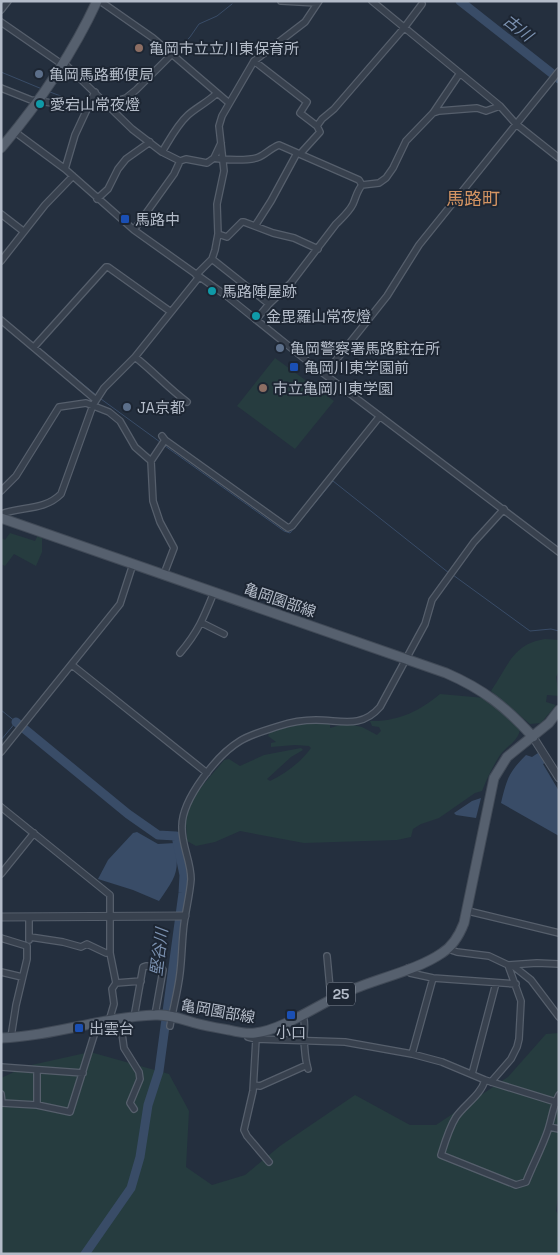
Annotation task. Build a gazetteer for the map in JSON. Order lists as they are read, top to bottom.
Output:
{
  "streets": {
    "main road": ["亀岡園部線", "25"]
  },
  "districts": ["馬路町"],
  "water": ["古川", "堅谷川"],
  "places": {
    "other": [
      "亀岡市立立川東保育所",
      "亀岡馬路郵便局",
      "愛宕山常夜燈",
      "馬路陣屋跡",
      "金毘羅山常夜燈",
      "亀岡警察署馬路駐在所",
      "市立亀岡川東学園",
      "JA京都"
    ],
    "transit": [
      "馬路中",
      "亀岡川東学園前",
      "小口",
      "出雲台"
    ]
  }
}
